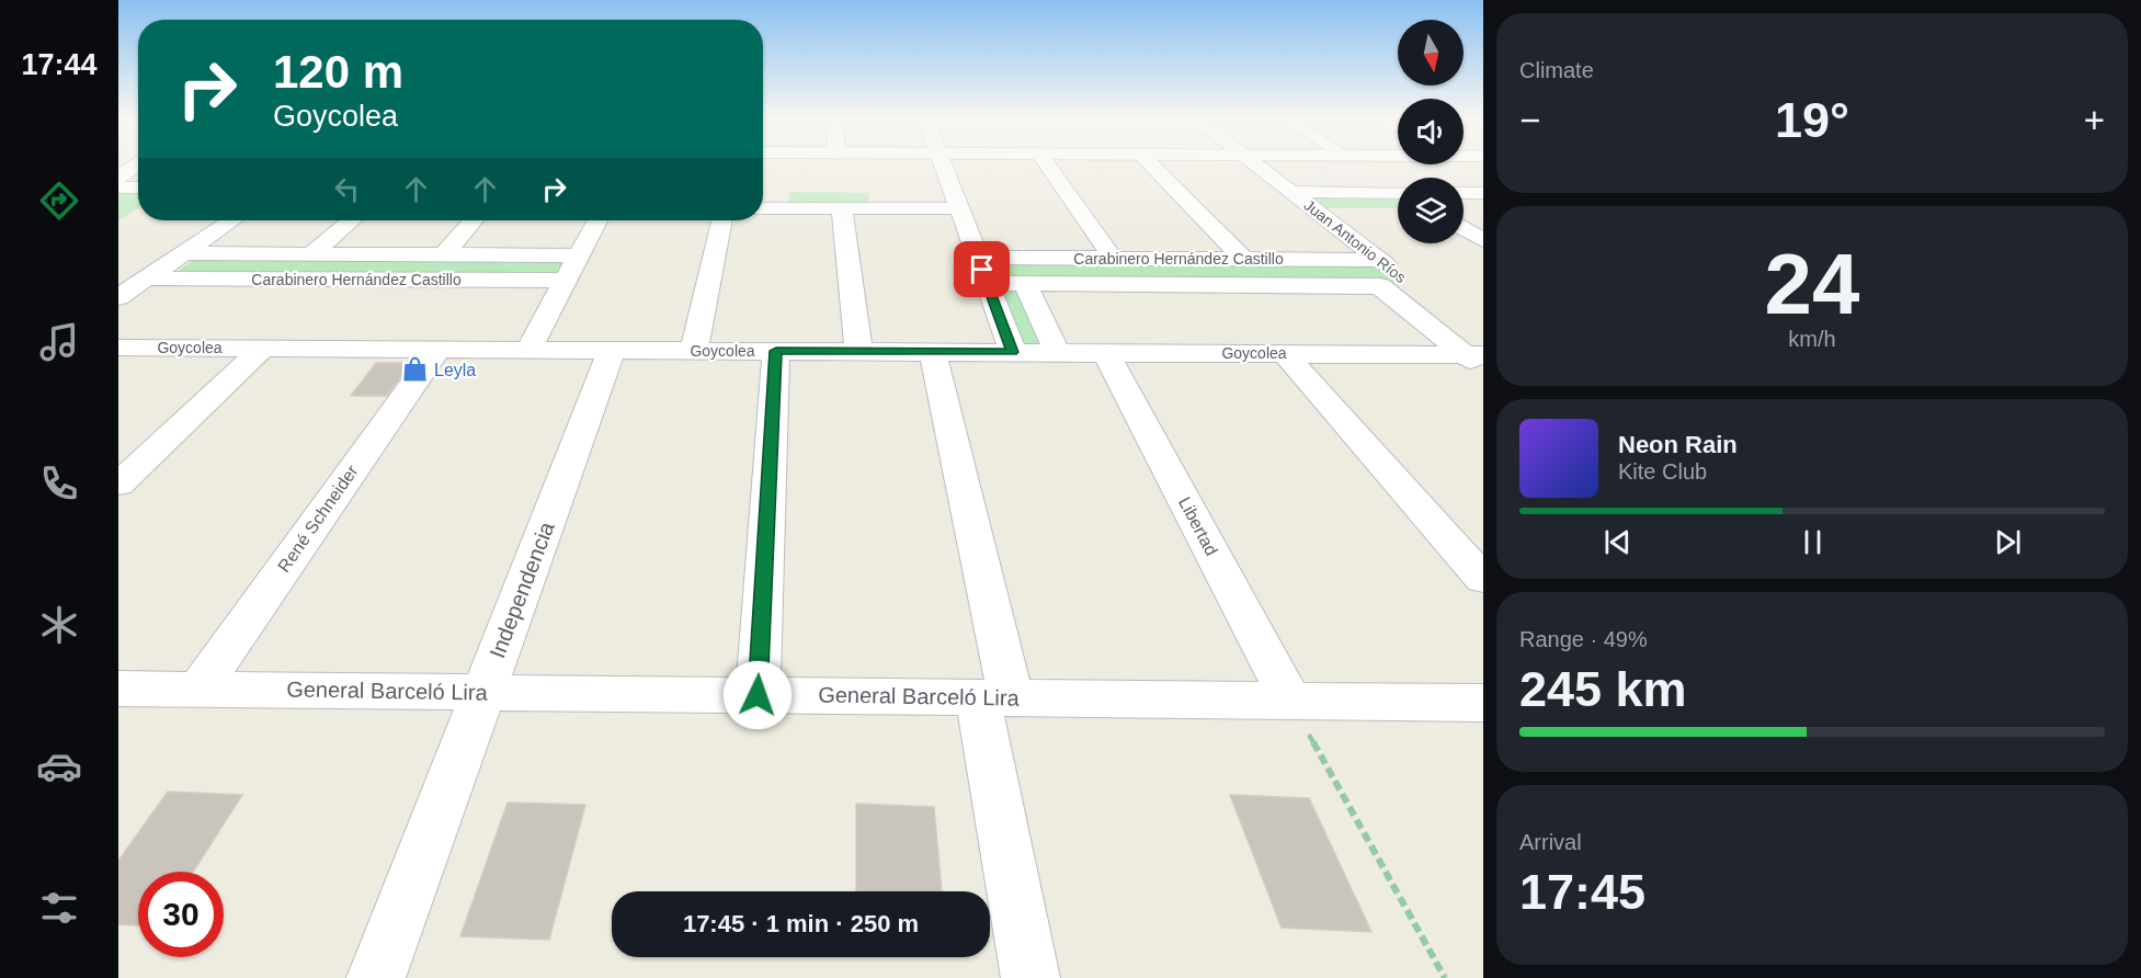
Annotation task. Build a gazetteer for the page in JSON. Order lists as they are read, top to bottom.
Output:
{
  "streets": {
    "street": [
      "Juan Antonio Ríos",
      "Carabinero Hernández Castillo",
      "Goycolea",
      "René Schneider",
      "Libertad",
      "Independencia",
      "General Barceló Lira"
    ]
  },
  "crossings": [
    ["Juan Antonio Ríos", "Carabinero Hernández Castillo"],
    ["Juan Antonio Ríos", "Goycolea"],
    ["Goycolea", "René Schneider"],
    ["Goycolea", "Libertad"],
    ["Goycolea", "Independencia"],
    ["René Schneider", "General Barceló Lira"],
    ["Libertad", "General Barceló Lira"],
    ["Independencia", "General Barceló Lira"]
  ],
  "places": {
    "shop": ["Leyla"]
  },
  "north": "bottom",
  "page": {
    "tabs": "17:44",
    "tile": [
      "Climate",
      ["24", "km/h"],
      ["Range · 49%", "245 km"],
      ["Arrival", "17:45"]
    ],
    "turn": ["120 m", "Goycolea"],
    "heat": ["−", "19°", "+"],
    "song": ["Neon Rain", "Kite Club"],
    "limit": "30",
    "trip": "17:45 · 1 min · 250 m"
  }
}
